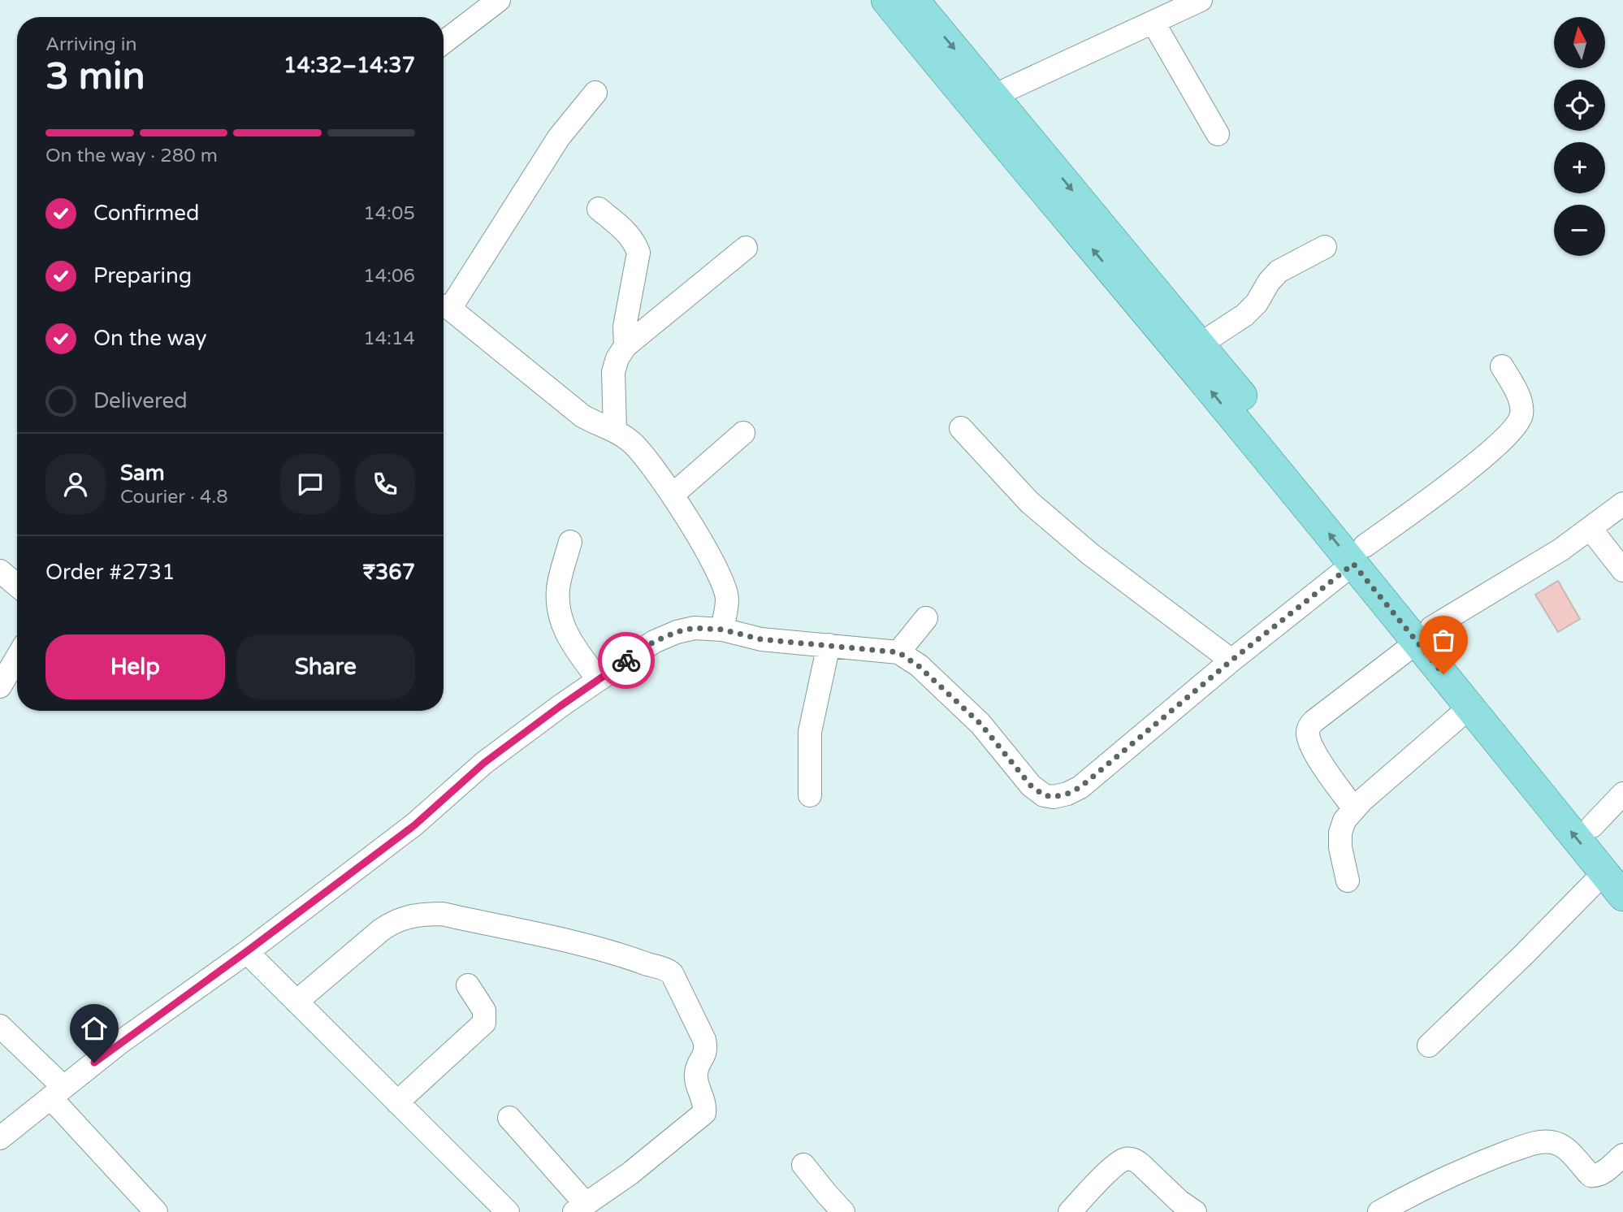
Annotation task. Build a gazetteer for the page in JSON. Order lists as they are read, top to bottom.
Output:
{
  "north": "top",
  "page": {
    "map_buttons": ["+", "−"],
    "heading": ["3 min", "Arriving in", "14:32–14:37"],
    "panel": [
      "Sam",
      "Courier · 4.8",
      "Order #2731",
      "₹367"
    ],
    "bar": "On the way · 280 m",
    "list": [
      ["Confirmed", "14:05"],
      ["Preparing", "14:06"],
      ["On the way", "14:14"],
      "Delivered"
    ],
    "buttons": ["Help", "Share"]
  }
}
